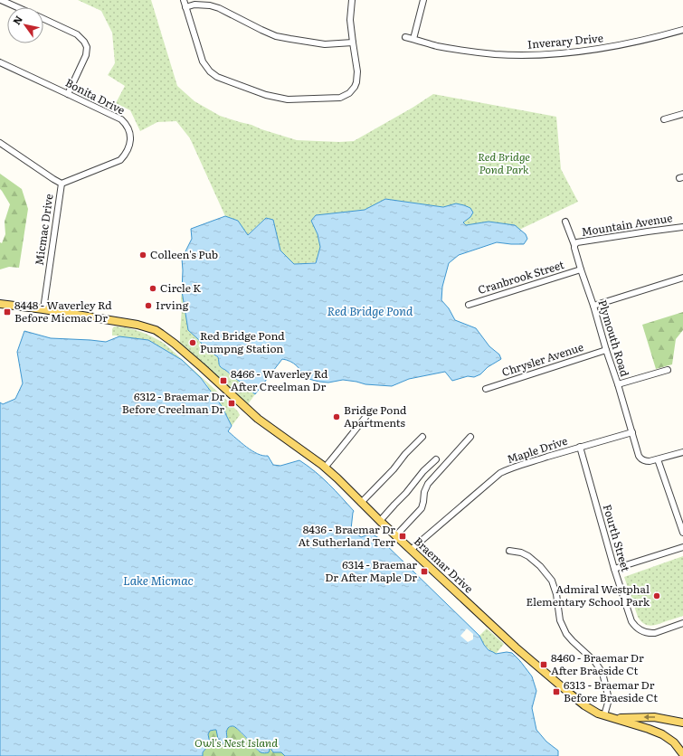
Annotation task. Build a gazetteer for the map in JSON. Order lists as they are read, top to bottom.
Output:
{
  "streets": {
    "main road": ["Braemar Drive"],
    "street": [
      "Inverary Drive",
      "Bonita Drive",
      "Mountain Avenue",
      "Micmac Drive",
      "Cranbrook Street",
      "Plymouth Road",
      "Chrysler Avenue",
      "Maple Drive",
      "Fourth Street"
    ]
  },
  "crossings": [
    ["Bonita Drive", "Micmac Drive"],
    ["Mountain Avenue", "Plymouth Road"],
    ["Micmac Drive", "Braemar Drive"],
    ["Cranbrook Street", "Plymouth Road"],
    ["Plymouth Road", "Chrysler Avenue"],
    ["Plymouth Road", "Maple Drive"],
    ["Maple Drive", "Fourth Street"],
    ["Maple Drive", "Braemar Drive"]
  ],
  "water": ["Red Bridge Pond", "Lake Micmac"],
  "parks": ["Red Bridge Pond Park", "Owl's Nest Island"],
  "places": {
    "other": [
      "Colleen's Pub",
      "Circle K",
      "Irving",
      "Red Bridge Pond Pumpng Station",
      "Bridge Pond Apartments",
      "Admiral Westphal Elementary School Park"
    ],
    "transit": [
      "8448 - Waverley Rd Before Micmac Dr",
      "8466 - Waverley Rd After Creelman Dr",
      "6312 - Braemar Dr Before Creelman Dr",
      "8436 - Braemar Dr At Sutherland Terr",
      "6314 - Braemar Dr After Maple Dr",
      "8460 - Braemar Dr After Braeside Ct",
      "6313 - Braemar Dr Before Braeside Ct"
    ]
  },
  "north": "top left"
}
